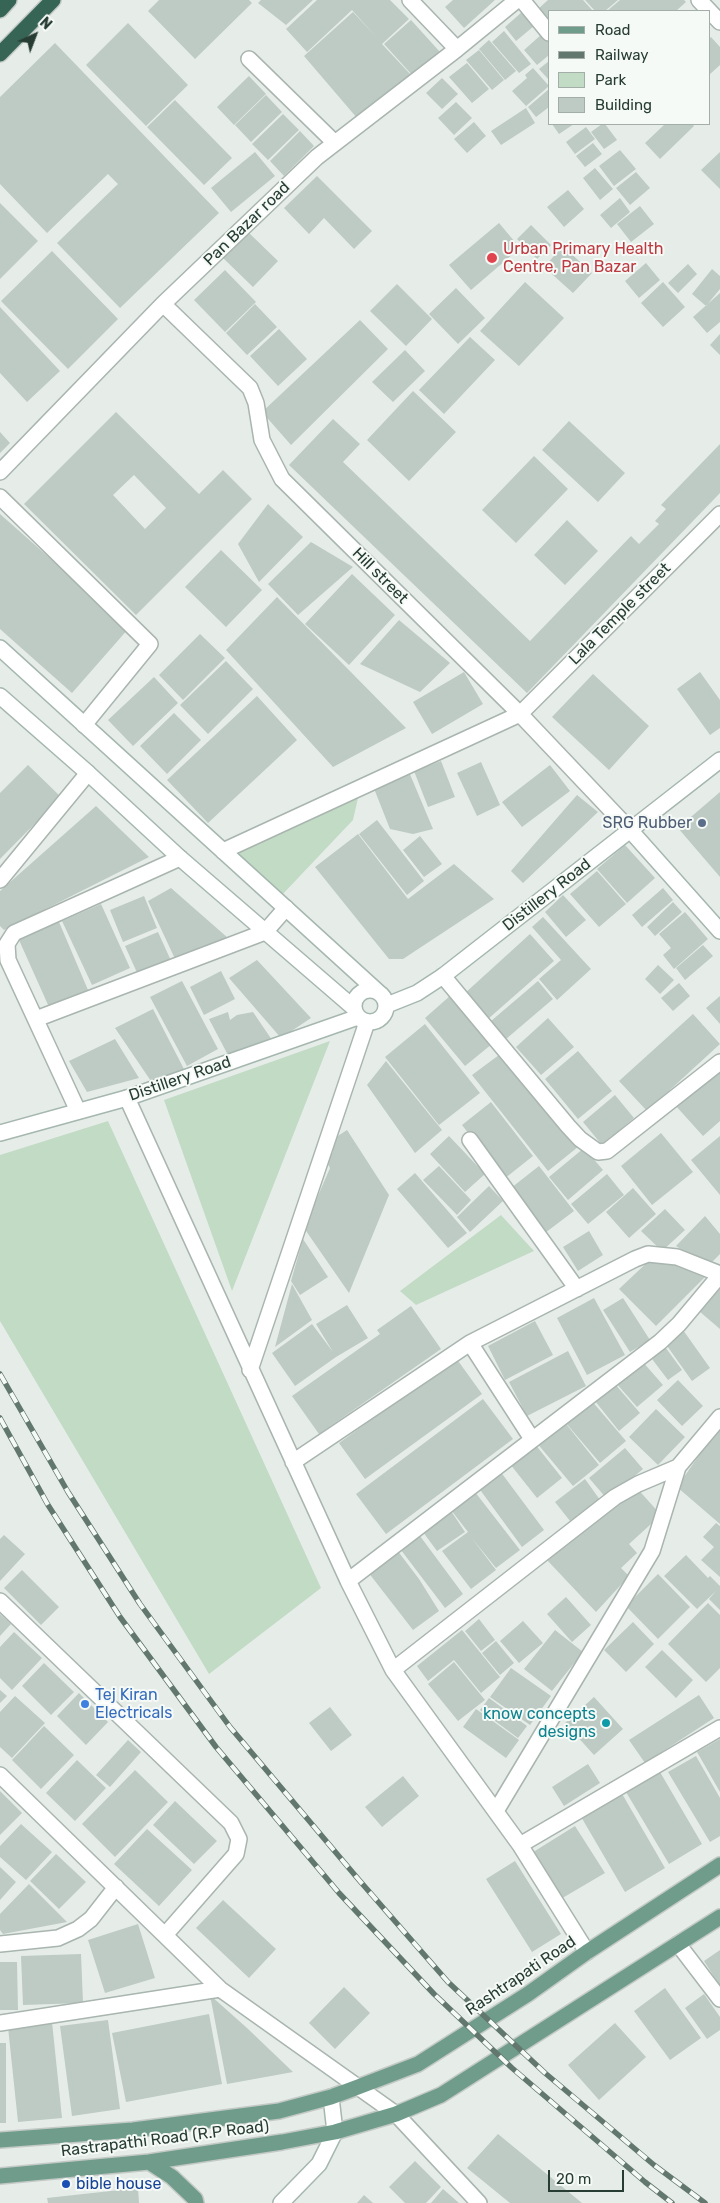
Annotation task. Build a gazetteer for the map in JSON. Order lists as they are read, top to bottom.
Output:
{
  "streets": {
    "main road": ["Rashtrapati Road", "Rastrapathi Road (R.P Road)"],
    "street": [
      "Pan Bazar road",
      "Hill street",
      "Lala Temple street",
      "Distillery Road"
    ]
  },
  "crossings": [
    ["Pan Bazar road", "Hill street"],
    ["Hill street", "Lala Temple street"],
    ["Hill street", "Distillery Road"],
    ["Rashtrapati Road", "Rastrapathi Road (R.P Road)"]
  ],
  "places": [
    "Urban Primary Health Centre, Pan Bazar",
    "SRG Rubber",
    "Tej Kiran Electricals",
    "know concepts designs",
    "bible house"
  ],
  "legend": [
    "Road",
    "Railway",
    "Park",
    "Building"
  ],
  "scale_bar": "20 m",
  "north": "top right"
}
